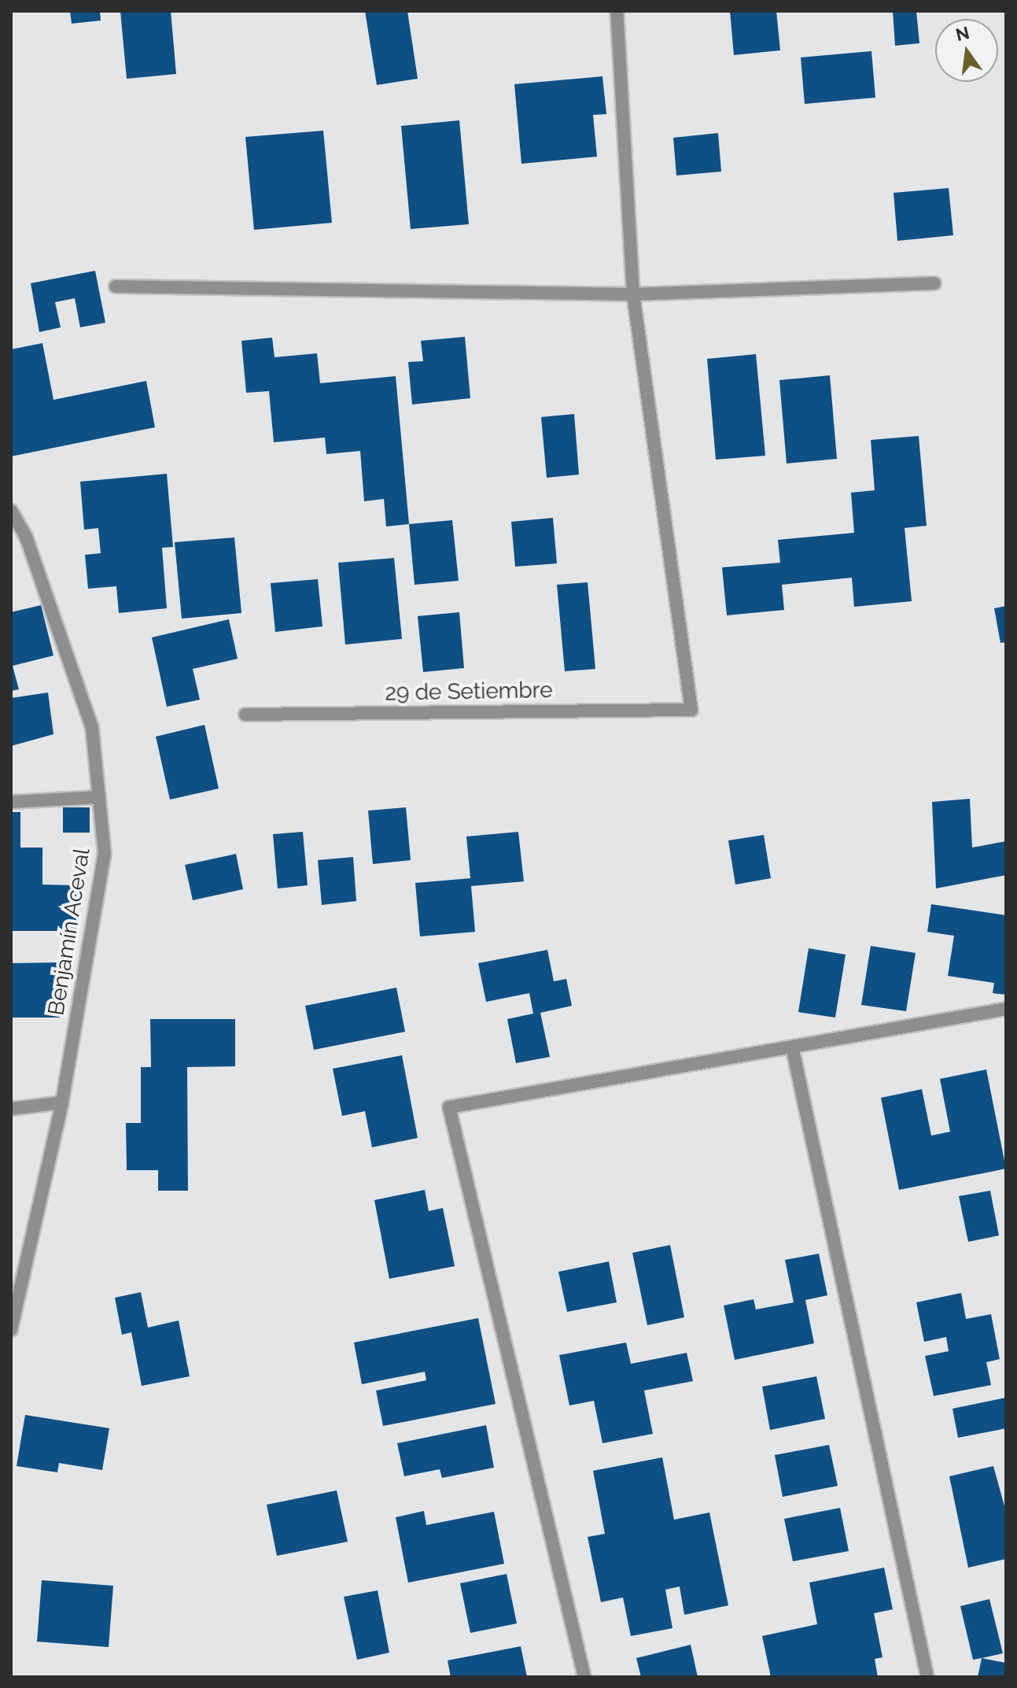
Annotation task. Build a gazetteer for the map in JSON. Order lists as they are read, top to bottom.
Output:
{
  "streets": {
    "street": ["29 de Setiembre", "Benjamín Aceval"]
  },
  "north": "top"
}
